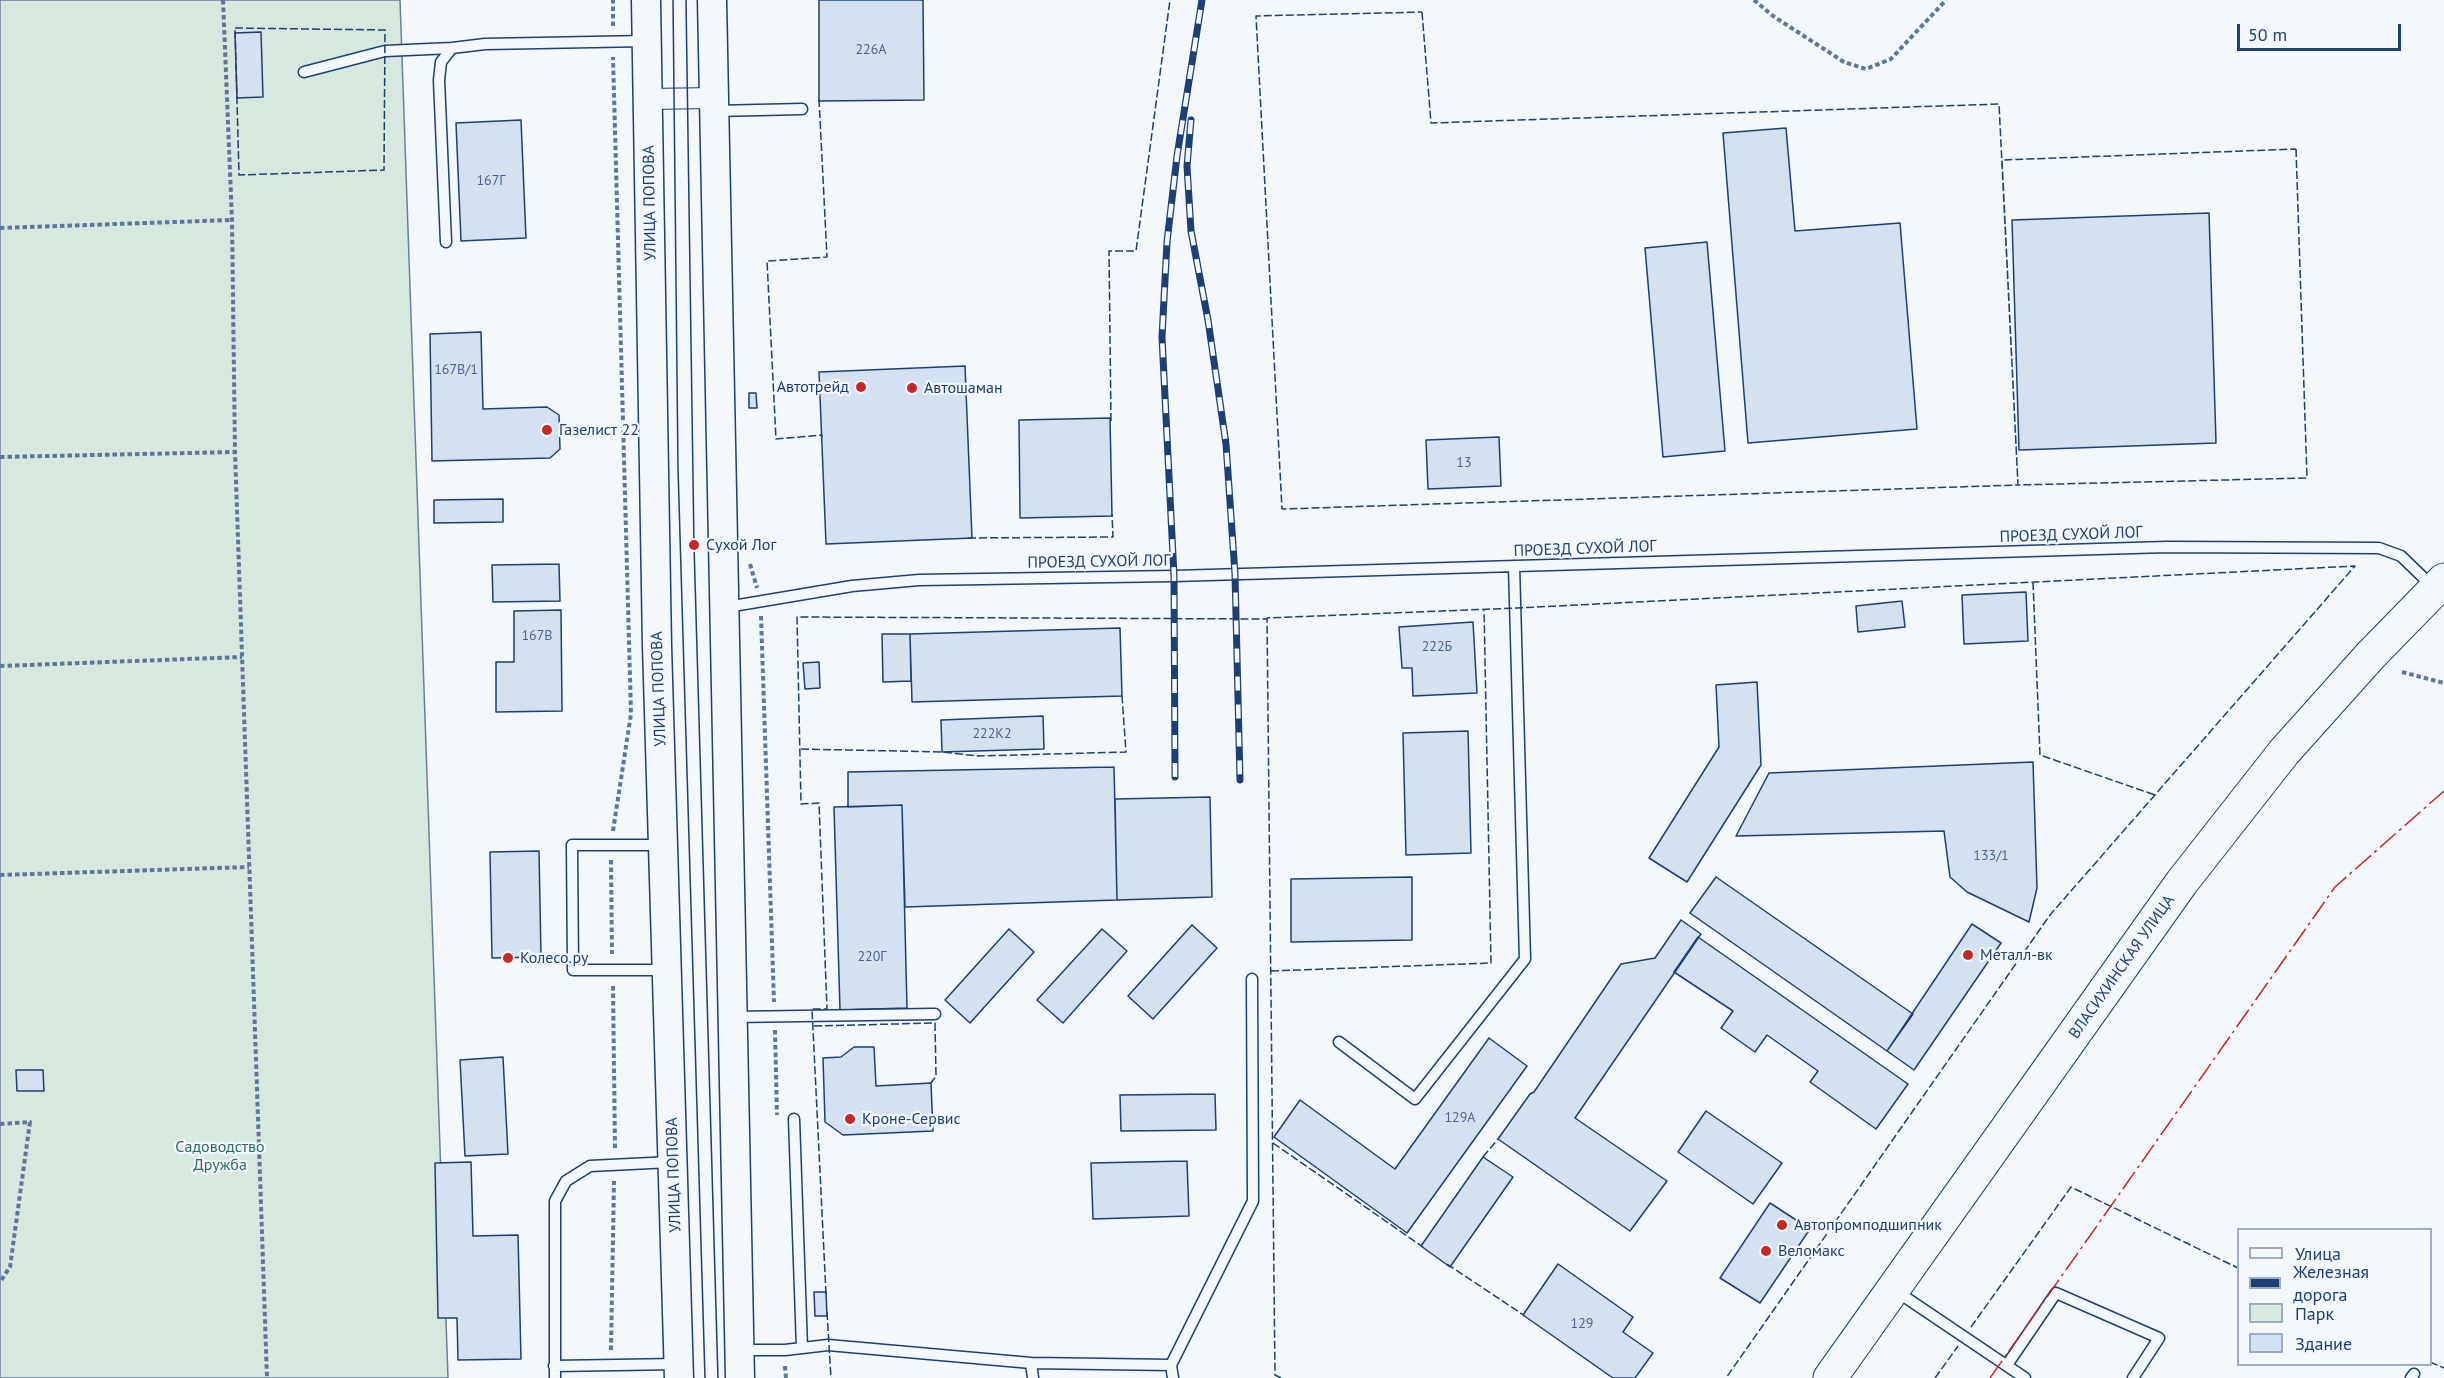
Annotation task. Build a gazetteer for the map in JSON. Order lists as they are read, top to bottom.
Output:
{
  "streets": {
    "highway": ["ВЛАСИХИНСКАЯ УЛИЦА"],
    "main road": ["УЛИЦА ПОПОВА"],
    "lane": ["ПРОЕЗД СУХОЙ ЛОГ"]
  },
  "crossings": [
    ["ПРОЕЗД СУХОЙ ЛОГ", "ВЛАСИХИНСКАЯ УЛИЦА"]
  ],
  "parks": ["Садоводство Дружба"],
  "places": [
    "Автотрейд",
    "Автошаман",
    "Газелист 22",
    "Сухой Лог",
    "Металл-вк",
    "Колесо.ру",
    "Кроне-Сервис",
    "Автопромподшипник",
    "Веломакс"
  ],
  "house_numbers": [
    "226А",
    "167Г",
    "167В/1",
    "13",
    "167В",
    "222Б",
    "222К2",
    "133/1",
    "220Г",
    "129А",
    "129"
  ],
  "legend": [
    "Улица",
    "Железная дорога",
    "Парк",
    "Здание"
  ],
  "scale_bar": "50 m"
}
